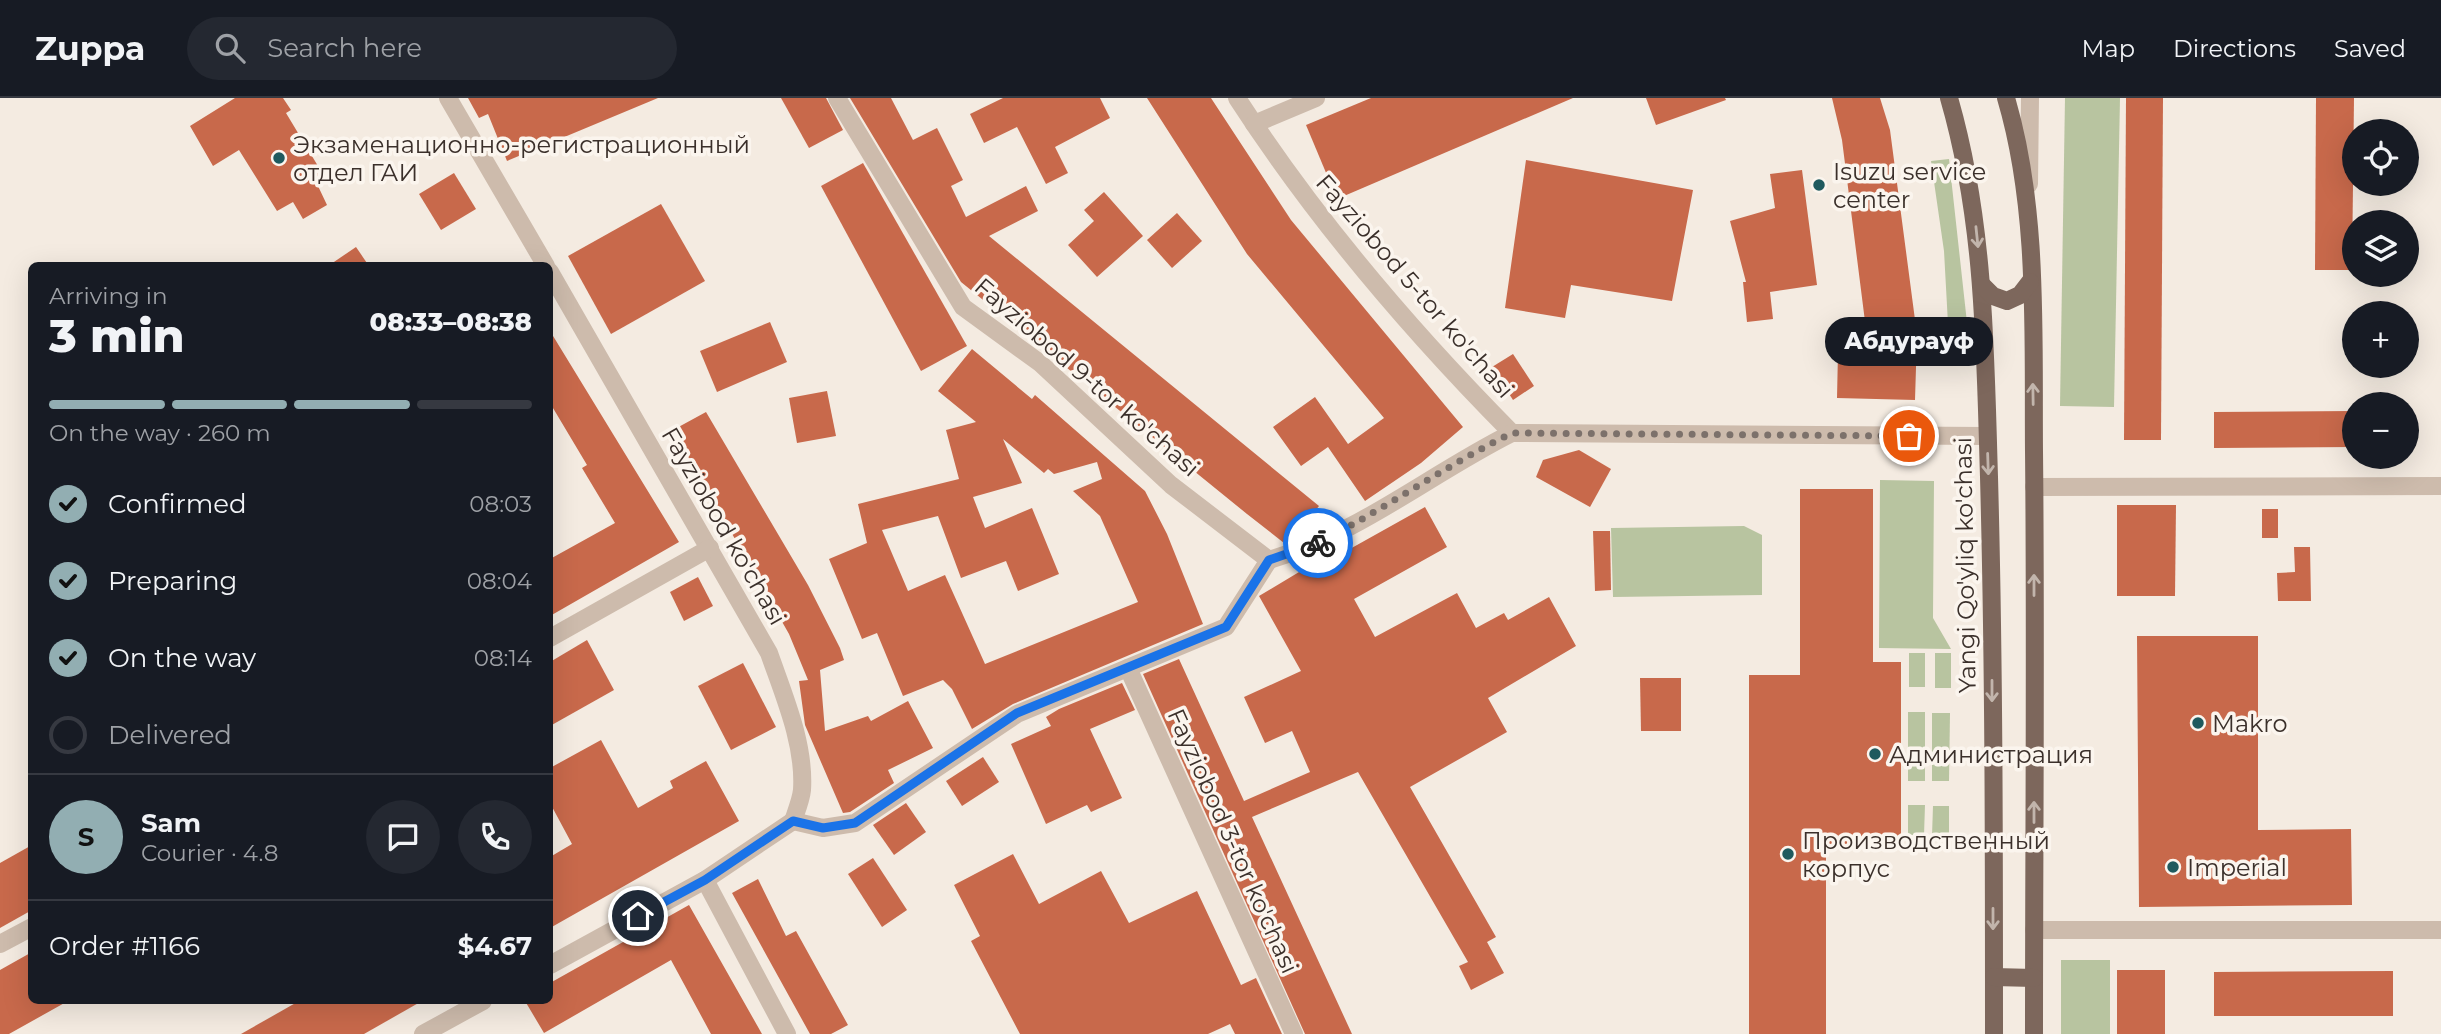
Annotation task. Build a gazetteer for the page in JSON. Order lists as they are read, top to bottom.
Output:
{
  "streets": {
    "main road": ["Yangi Qo'yliq ko'chasi"],
    "street": [
      "Fayziobod 5-tor ko'chasi",
      "Fayziobod 9-tor ko'chasi",
      "Fayziobod ko'chasi",
      "Fayziobod 3-tor ko'chasi"
    ]
  },
  "places": [
    "Экзаменационно-регистрационный отдел ГАИ",
    "Isuzu service center",
    "Абдурауф",
    "Makro",
    "Администрация",
    "Производственный корпус",
    "Imperial"
  ],
  "page": {
    "header": "Zuppa",
    "search": "Search here",
    "nav": ["Map", "Directions", "Saved"],
    "map_buttons": ["+", "−"],
    "heading": ["3 min", "Arriving in", "08:33–08:38"],
    "panel": [
      "Sam",
      "Courier · 4.8",
      "Order #1166",
      "$4.67"
    ],
    "bubble": "Абдурауф",
    "bar": "On the way · 260 m",
    "list": [
      ["Confirmed", "08:03"],
      ["Preparing", "08:04"],
      ["On the way", "08:14"],
      "Delivered"
    ],
    "round": "S"
  }
}
